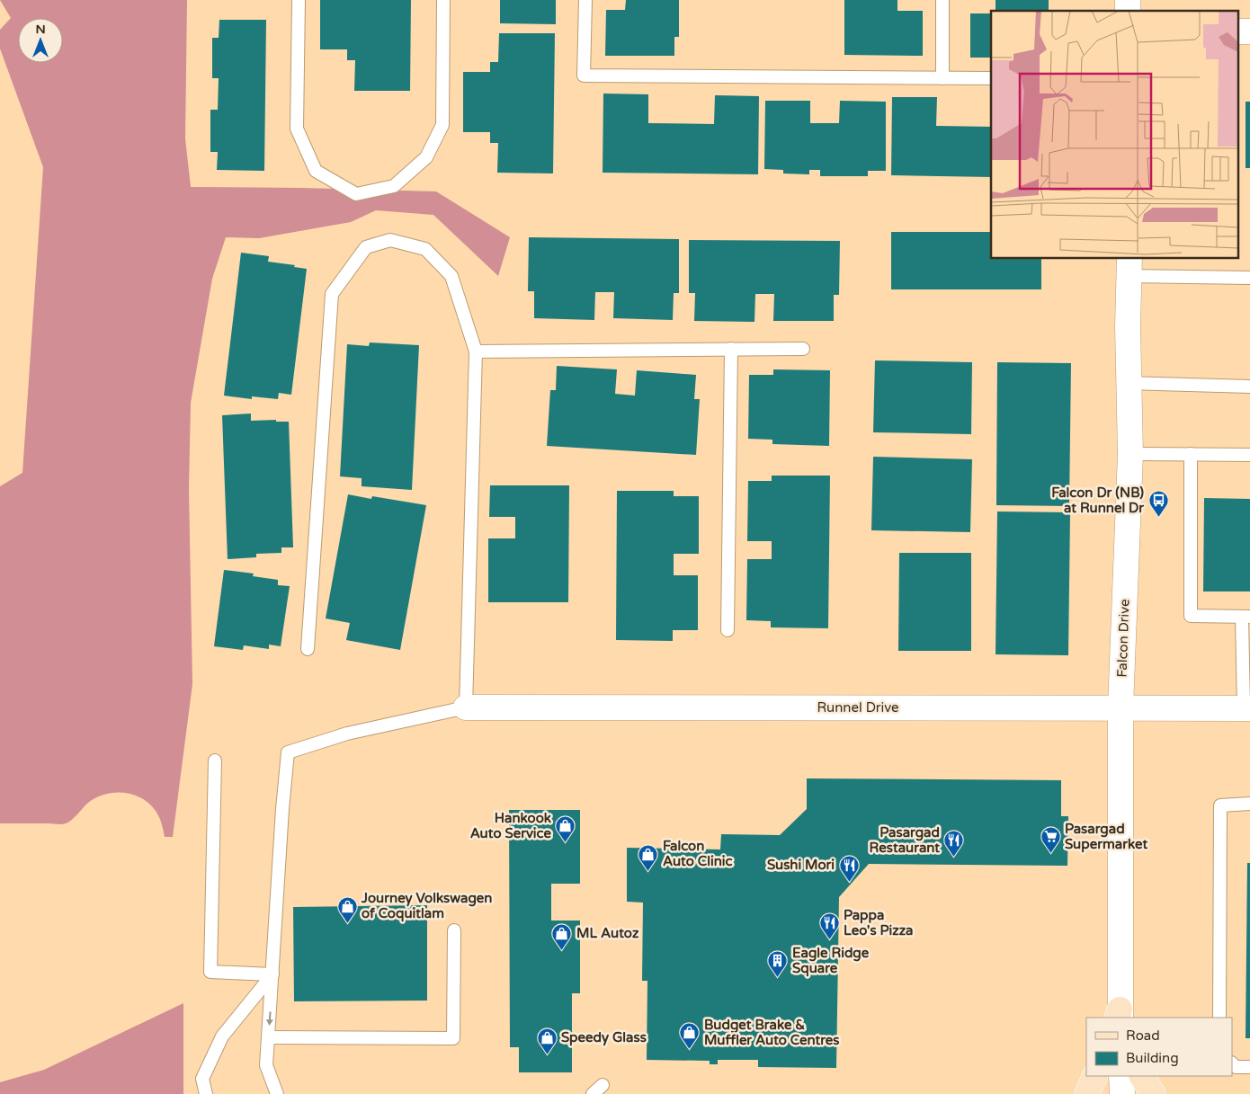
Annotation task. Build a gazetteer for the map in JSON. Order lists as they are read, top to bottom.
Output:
{
  "streets": {
    "street": ["Falcon Drive", "Runnel Drive"]
  },
  "crossings": [
    ["Falcon Drive", "Runnel Drive"]
  ],
  "places": {
    "bus stop": ["Falcon Dr (NB) at Runnel Dr"],
    "shop": [
      "Hankook Auto Service",
      "Falcon Auto Clinic",
      "Journey Volkswagen of Coquitlam",
      "ML Autoz",
      "Budget Brake & Muffler Auto Centres",
      "Speedy Glass"
    ],
    "supermarket": ["Pasargad Supermarket"],
    "restaurant": ["Pasargad Restaurant", "Sushi Mori", "Pappa Leo's Pizza"],
    "building": ["Eagle Ridge Square"]
  },
  "legend": ["Road", "Building"],
  "north": "top"
}
